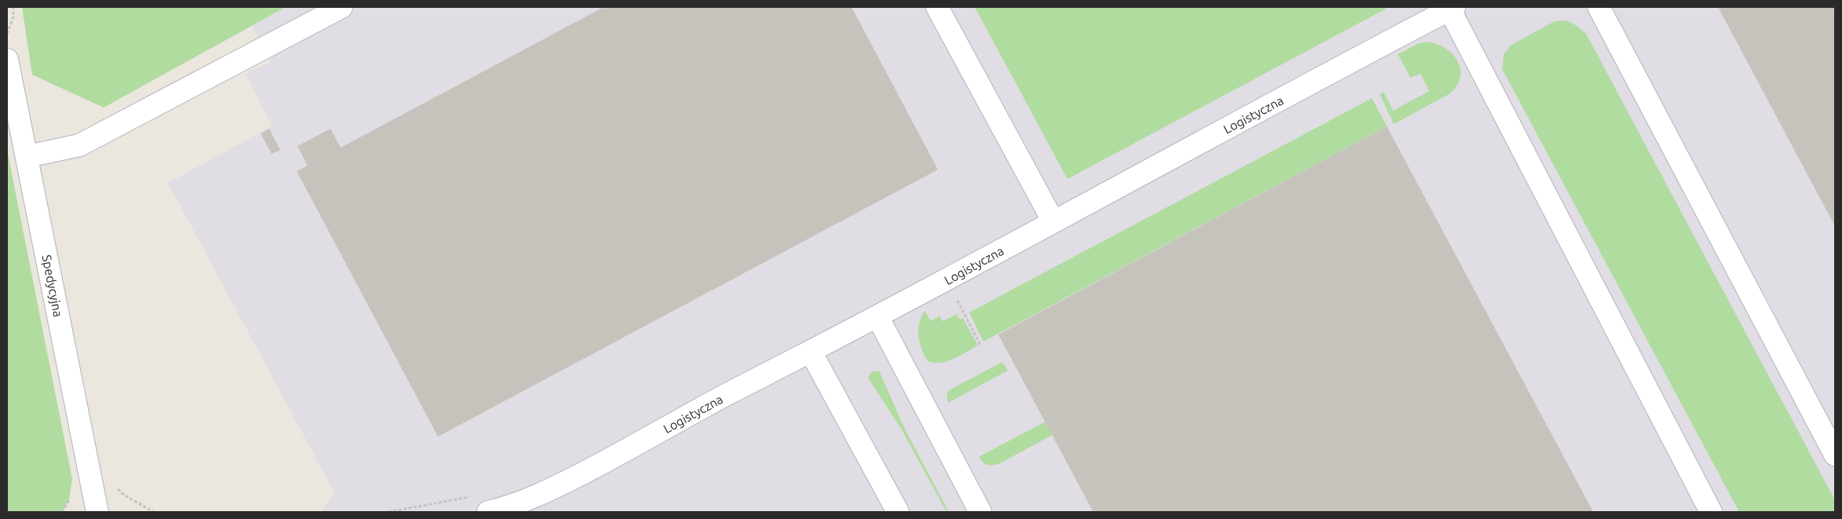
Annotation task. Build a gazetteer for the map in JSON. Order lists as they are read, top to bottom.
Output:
{
  "streets": {
    "street": ["Logistyczna", "Spedycyjna"]
  }
}
